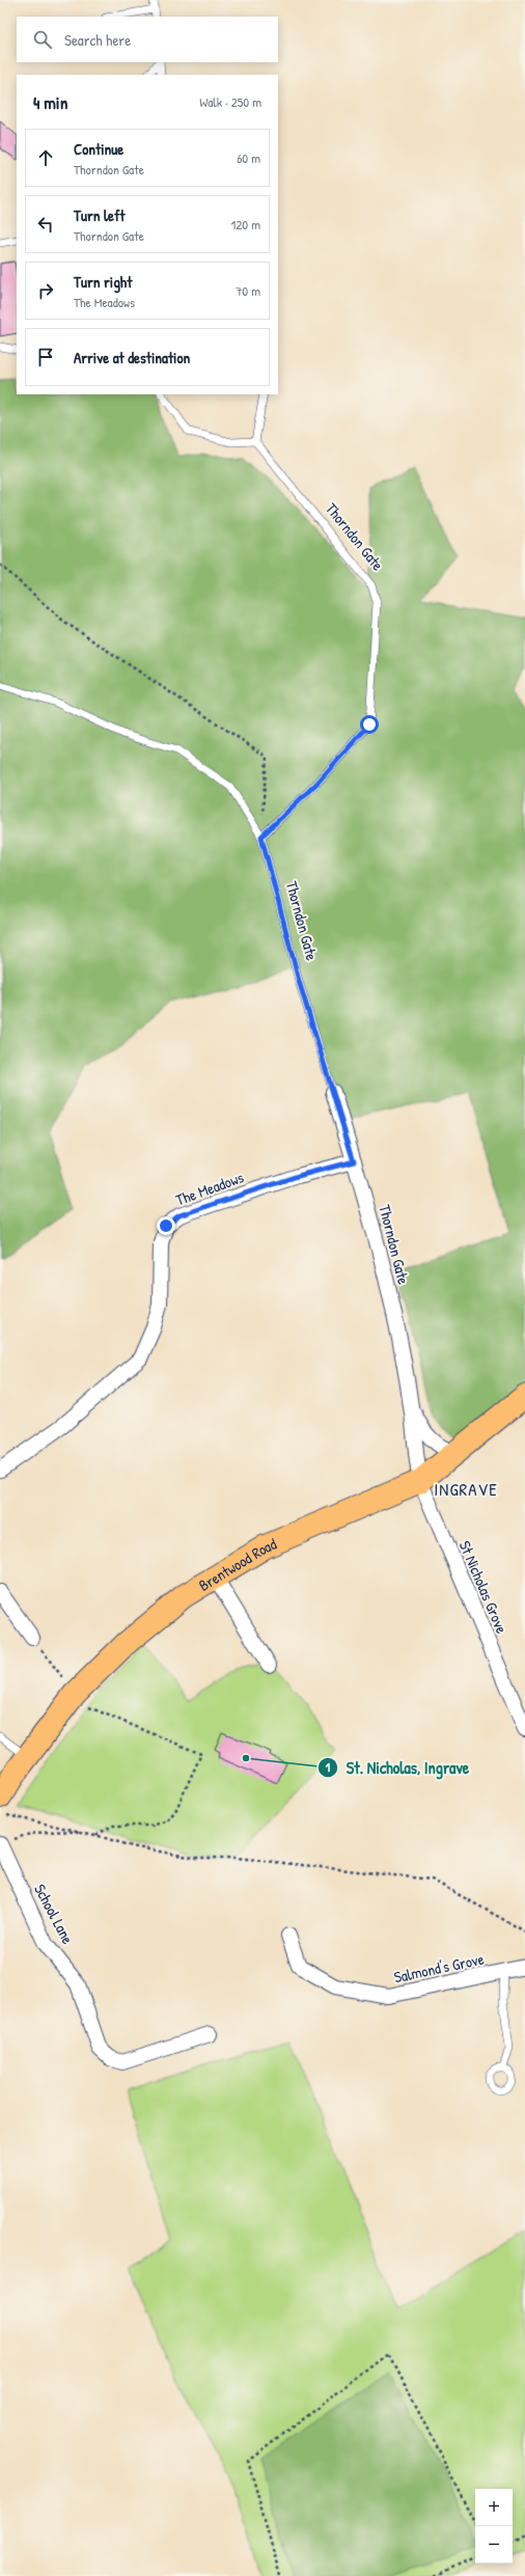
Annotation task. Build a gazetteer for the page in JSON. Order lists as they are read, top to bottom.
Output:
{
  "streets": {
    "main road": ["Brentwood Road"],
    "street": [
      "Thorndon Gate",
      "The Meadows",
      "St Nicholas Grove",
      "School Lane",
      "Salmond's Grove"
    ]
  },
  "crossings": [
    ["Thorndon Gate", "The Meadows"],
    ["Thorndon Gate", "Brentwood Road"],
    ["Thorndon Gate", "St Nicholas Grove"],
    ["Brentwood Road", "St Nicholas Grove"]
  ],
  "districts": ["INGRAVE"],
  "places": ["St. Nicholas, Ingrave"],
  "page": {
    "search": "Search here",
    "heading": ["4 min", "Walk · 250 m"],
    "list": [
      ["Continue", "Thorndon Gate", "60 m"],
      ["Turn left", "Thorndon Gate", "120 m"],
      ["Turn right", "The Meadows", "70 m"],
      "Arrive at destination"
    ],
    "map_buttons": ["+", "−"]
  }
}
